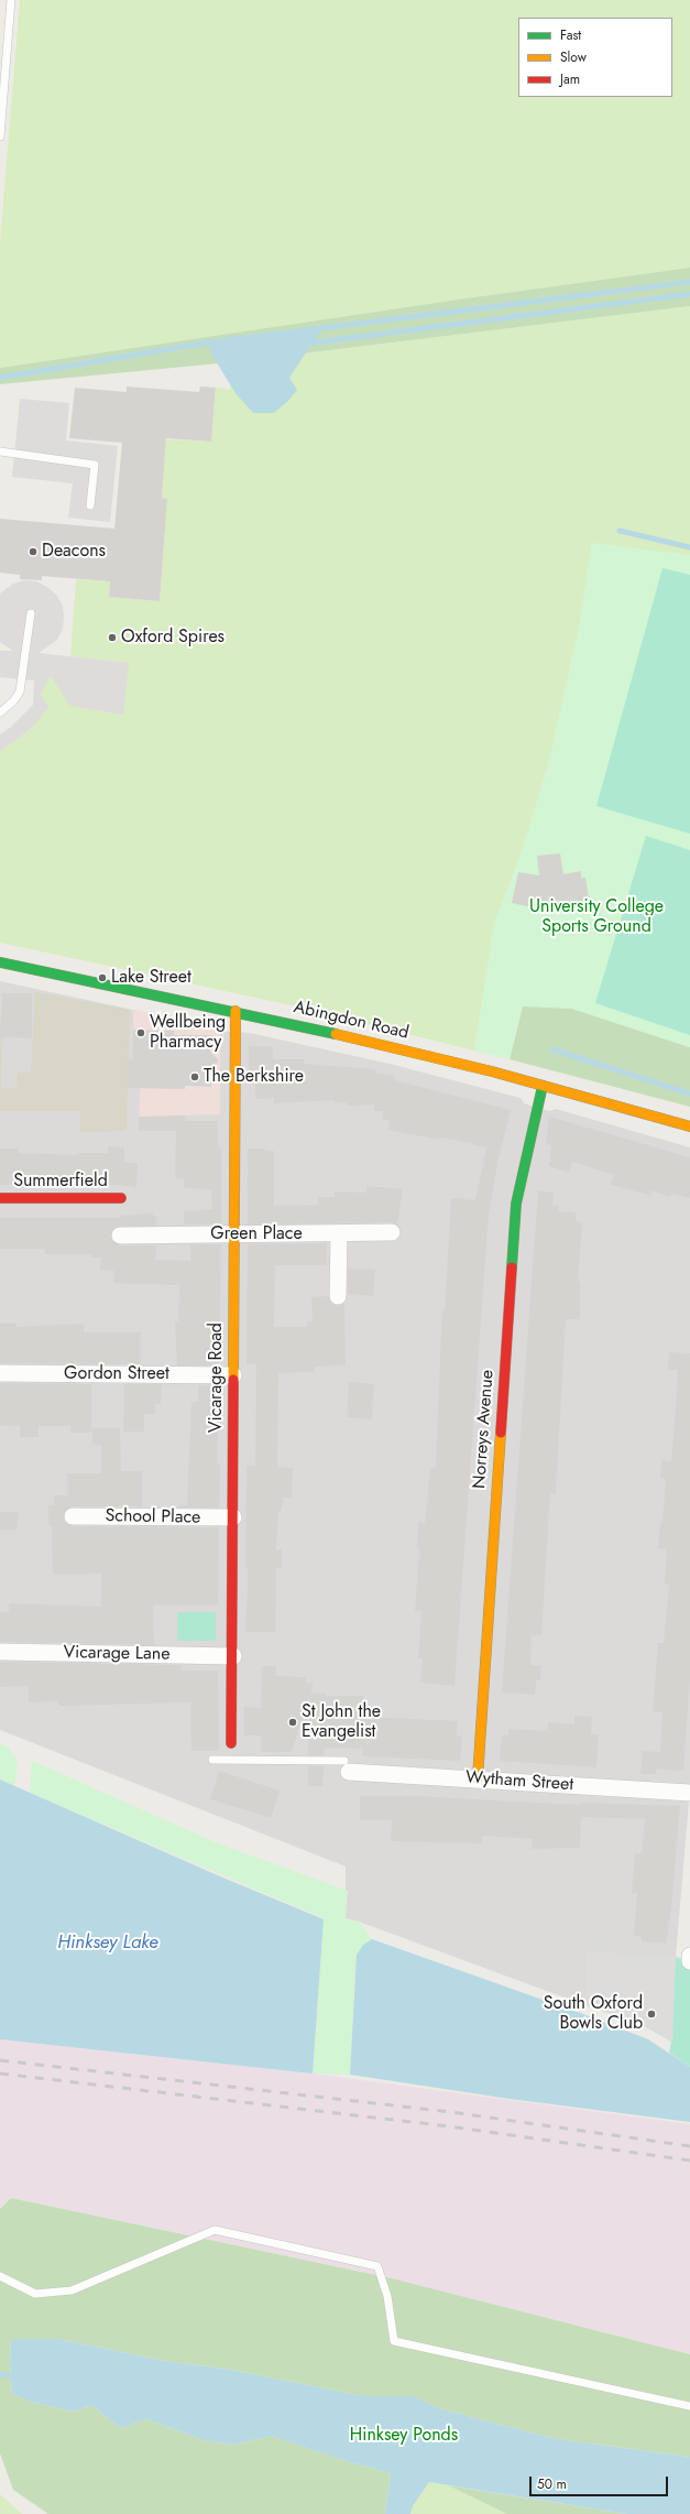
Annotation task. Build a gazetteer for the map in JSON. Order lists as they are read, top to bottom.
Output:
{
  "streets": {
    "street": [
      "Abingdon Road",
      "Summerfield",
      "Green Place",
      "Gordon Street",
      "Vicarage Road",
      "Norreys Avenue",
      "School Place",
      "Vicarage Lane",
      "Wytham Street"
    ]
  },
  "crossings": [
    ["Abingdon Road", "Vicarage Road"],
    ["Abingdon Road", "Norreys Avenue"],
    ["Green Place", "Vicarage Road"],
    ["Gordon Street", "Vicarage Road"],
    ["Vicarage Road", "School Place"],
    ["Vicarage Road", "Vicarage Lane"],
    ["Norreys Avenue", "Wytham Street"]
  ],
  "water": ["Hinksey Lake"],
  "parks": ["University College Sports Ground", "Hinksey Ponds"],
  "places": [
    "Deacons",
    "Oxford Spires",
    "Lake Street",
    "Wellbeing Pharmacy",
    "The Berkshire",
    "St John the Evangelist",
    "South Oxford Bowls Club"
  ],
  "legend": ["Fast", "Slow", "Jam"],
  "scale_bar": "50 m"
}
